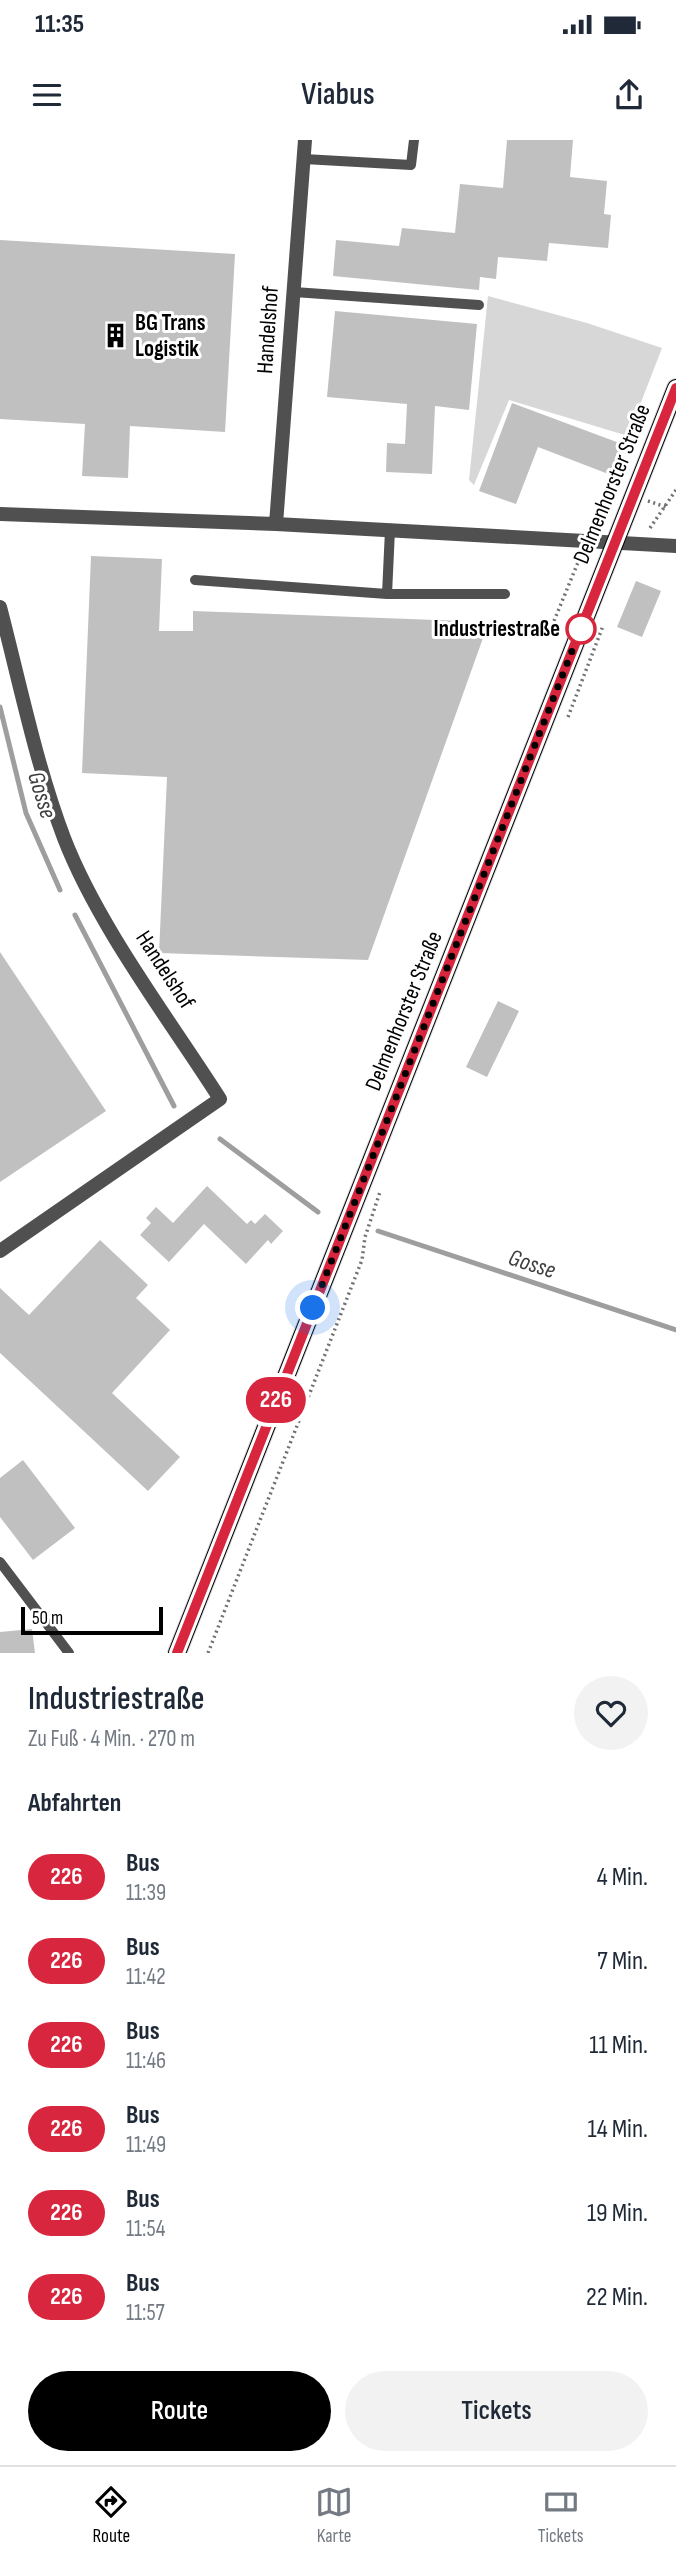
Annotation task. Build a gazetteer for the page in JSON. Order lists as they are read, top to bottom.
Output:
{
  "streets": {
    "main road": ["Delmenhorster Straße"],
    "street": ["Handelshof"]
  },
  "water": ["Gosse"],
  "places": {
    "building": ["BG Trans Logistik"],
    "other": ["Industriestraße"]
  },
  "lines": ["bus line 226"],
  "scale_bar": "50 m",
  "page": {
    "status": "11:35",
    "header": "Viabus",
    "on_map": "226",
    "scale": "50 m",
    "heading": [
      ["Industriestraße", "Zu Fuß · 4 Min. · 270 m"],
      "Abfahrten"
    ],
    "list": [
      {
        "mark": "226",
        "name": "Bus",
        "note": "11:39",
        "value": "4 Min."
      },
      {
        "mark": "226",
        "name": "Bus",
        "note": "11:42",
        "value": "7 Min."
      },
      {
        "mark": "226",
        "name": "Bus",
        "note": "11:46",
        "value": "11 Min."
      },
      {
        "mark": "226",
        "name": "Bus",
        "note": "11:49",
        "value": "14 Min."
      },
      {
        "mark": "226",
        "name": "Bus",
        "note": "11:54",
        "value": "19 Min."
      },
      {
        "mark": "226",
        "name": "Bus",
        "note": "11:57",
        "value": "22 Min."
      }
    ],
    "buttons": ["Route", "Tickets"],
    "tabs": ["Route", "Karte", "Tickets"]
  }
}
